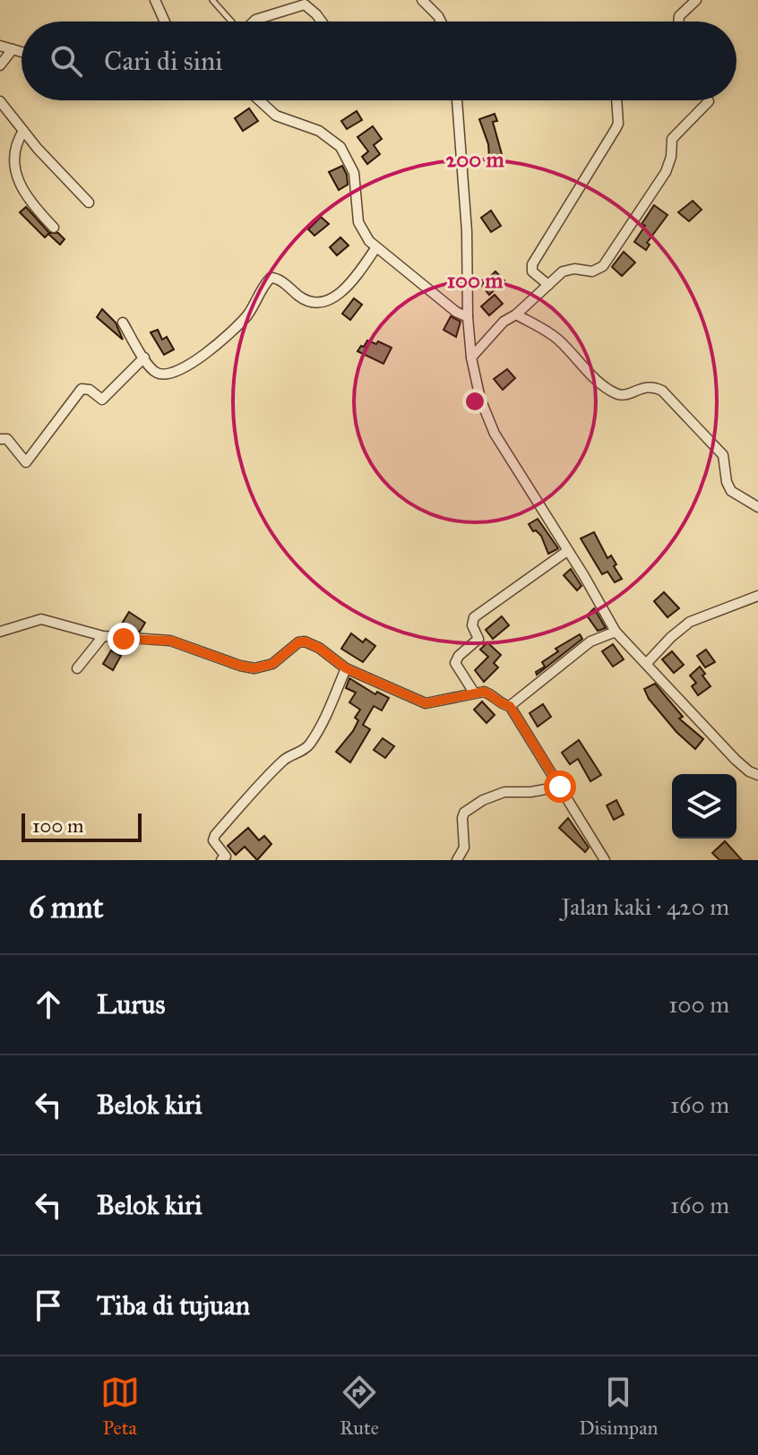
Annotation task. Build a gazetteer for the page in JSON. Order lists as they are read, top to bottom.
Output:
{
  "scale_bar": "100 m",
  "page": {
    "search": "Cari di sini",
    "scale": "100 m",
    "heading": ["6 mnt", "Jalan kaki · 420 m"],
    "list": [
      ["Lurus", "100 m"],
      ["Belok kiri", "160 m"],
      ["Belok kiri", "160 m"],
      "Tiba di tujuan"
    ],
    "nav": ["Peta", "Rute", "Disimpan"]
  },
  "rings": ["200 m", "100 m"]
}
